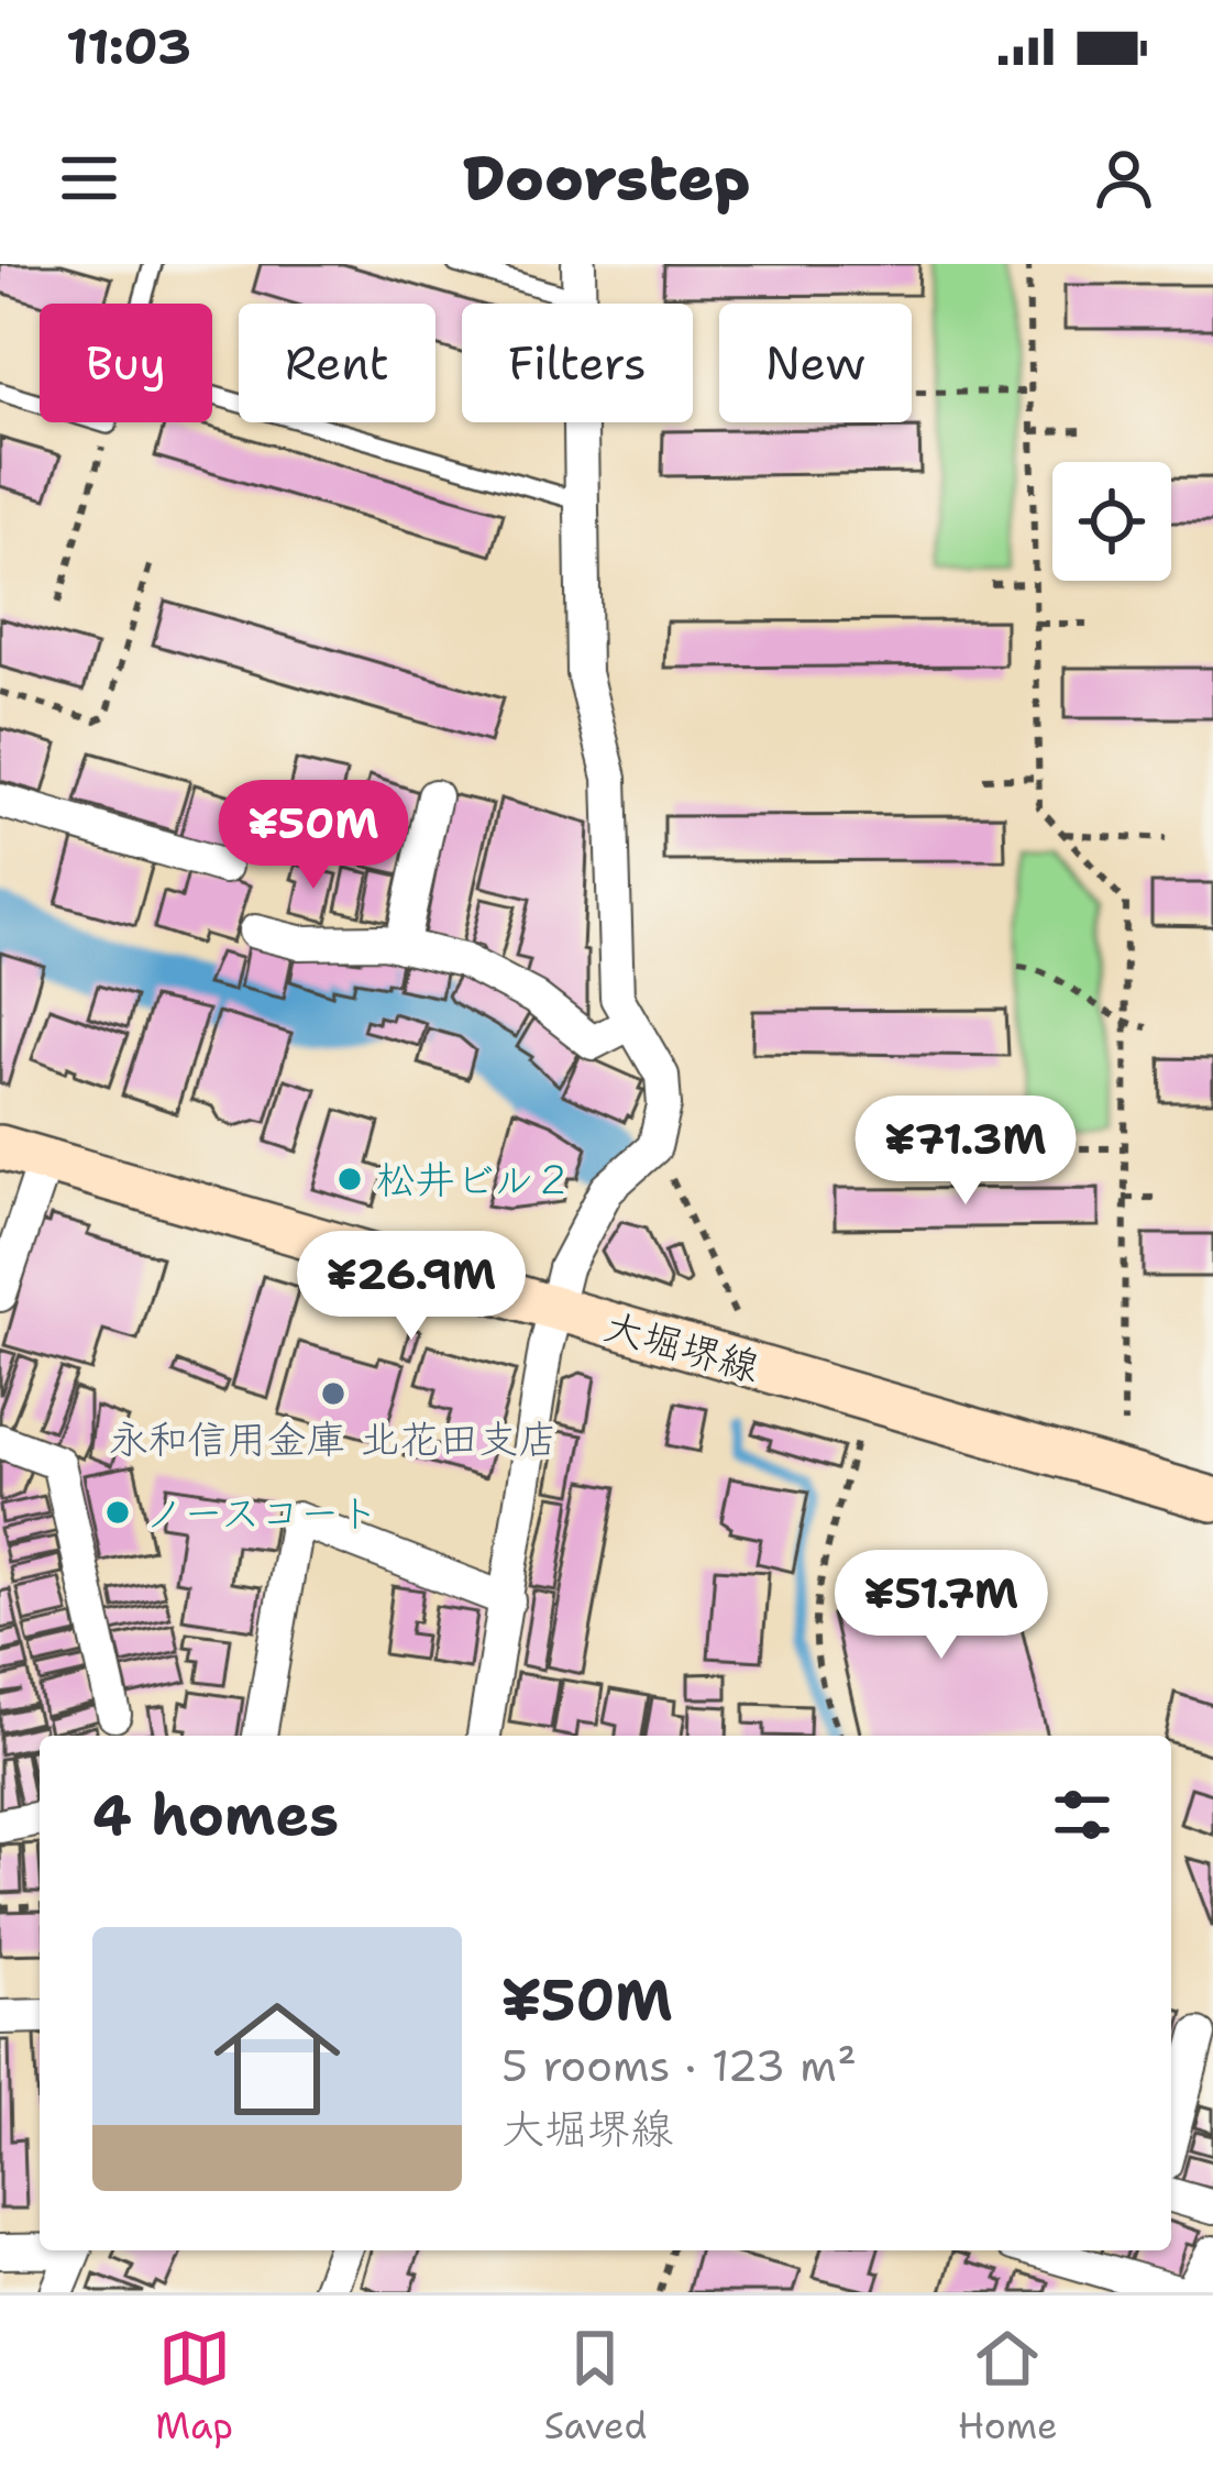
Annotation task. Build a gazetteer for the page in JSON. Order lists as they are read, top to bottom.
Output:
{
  "streets": {
    "main road": ["大堀堺線"]
  },
  "places": ["松井ビル２", "永和信用金庫 北花田支店", "ノースコート"],
  "page": {
    "status": "11:03",
    "header": "Doorstep",
    "chip": [
      "Buy",
      "Rent",
      "Filters",
      "New"
    ],
    "price": [
      "¥50M",
      "¥71.3M",
      "¥26.9M",
      "¥51.7M"
    ],
    "heading": "4 homes",
    "list": [
      {
        "name": "¥50M",
        "note": "5 rooms · 123 m² · 大堀堺線"
      }
    ],
    "tabs": ["Map", "Saved", "Home"]
  }
}
